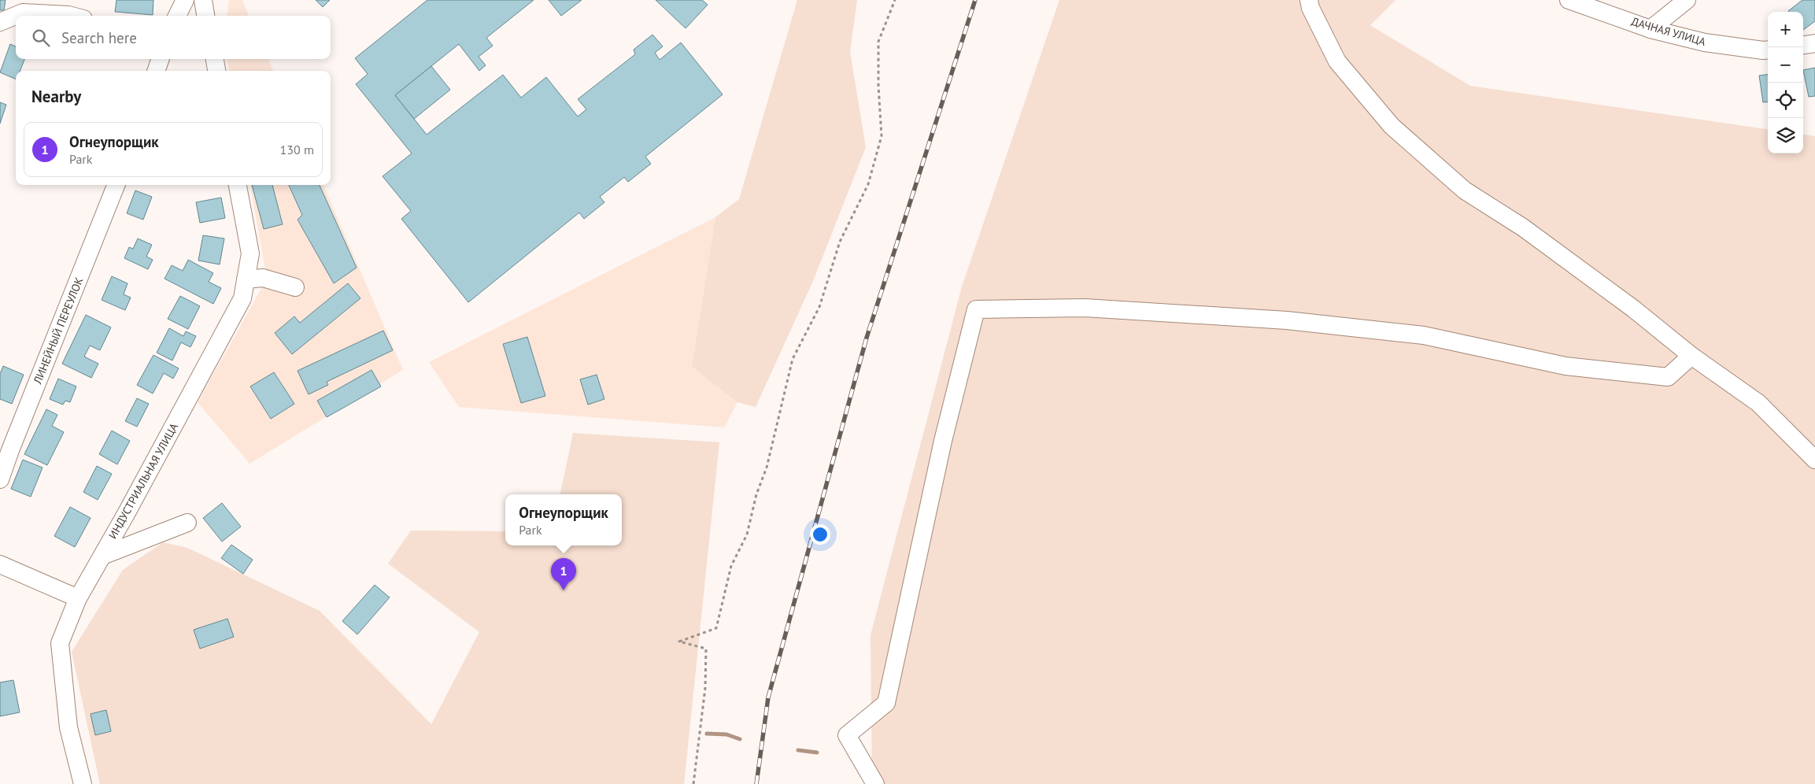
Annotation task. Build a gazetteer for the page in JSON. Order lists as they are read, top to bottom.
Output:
{
  "streets": {
    "street": ["ДАЧНАЯ УЛИЦА", "ЛИНЕЙНЫЙ ПЕРЕУЛОК", "ИНДУСТРИАЛЬНАЯ УЛИЦА"]
  },
  "page": {
    "map_buttons": ["+", "−"],
    "search": "Search here",
    "heading": "Nearby",
    "list": [
      {
        "mark": "1",
        "name": "Огнеупорщик",
        "note": "Park",
        "value": "130 m"
      }
    ],
    "popup": ["Огнеупорщик", "Park"],
    "pins": "1"
  }
}
